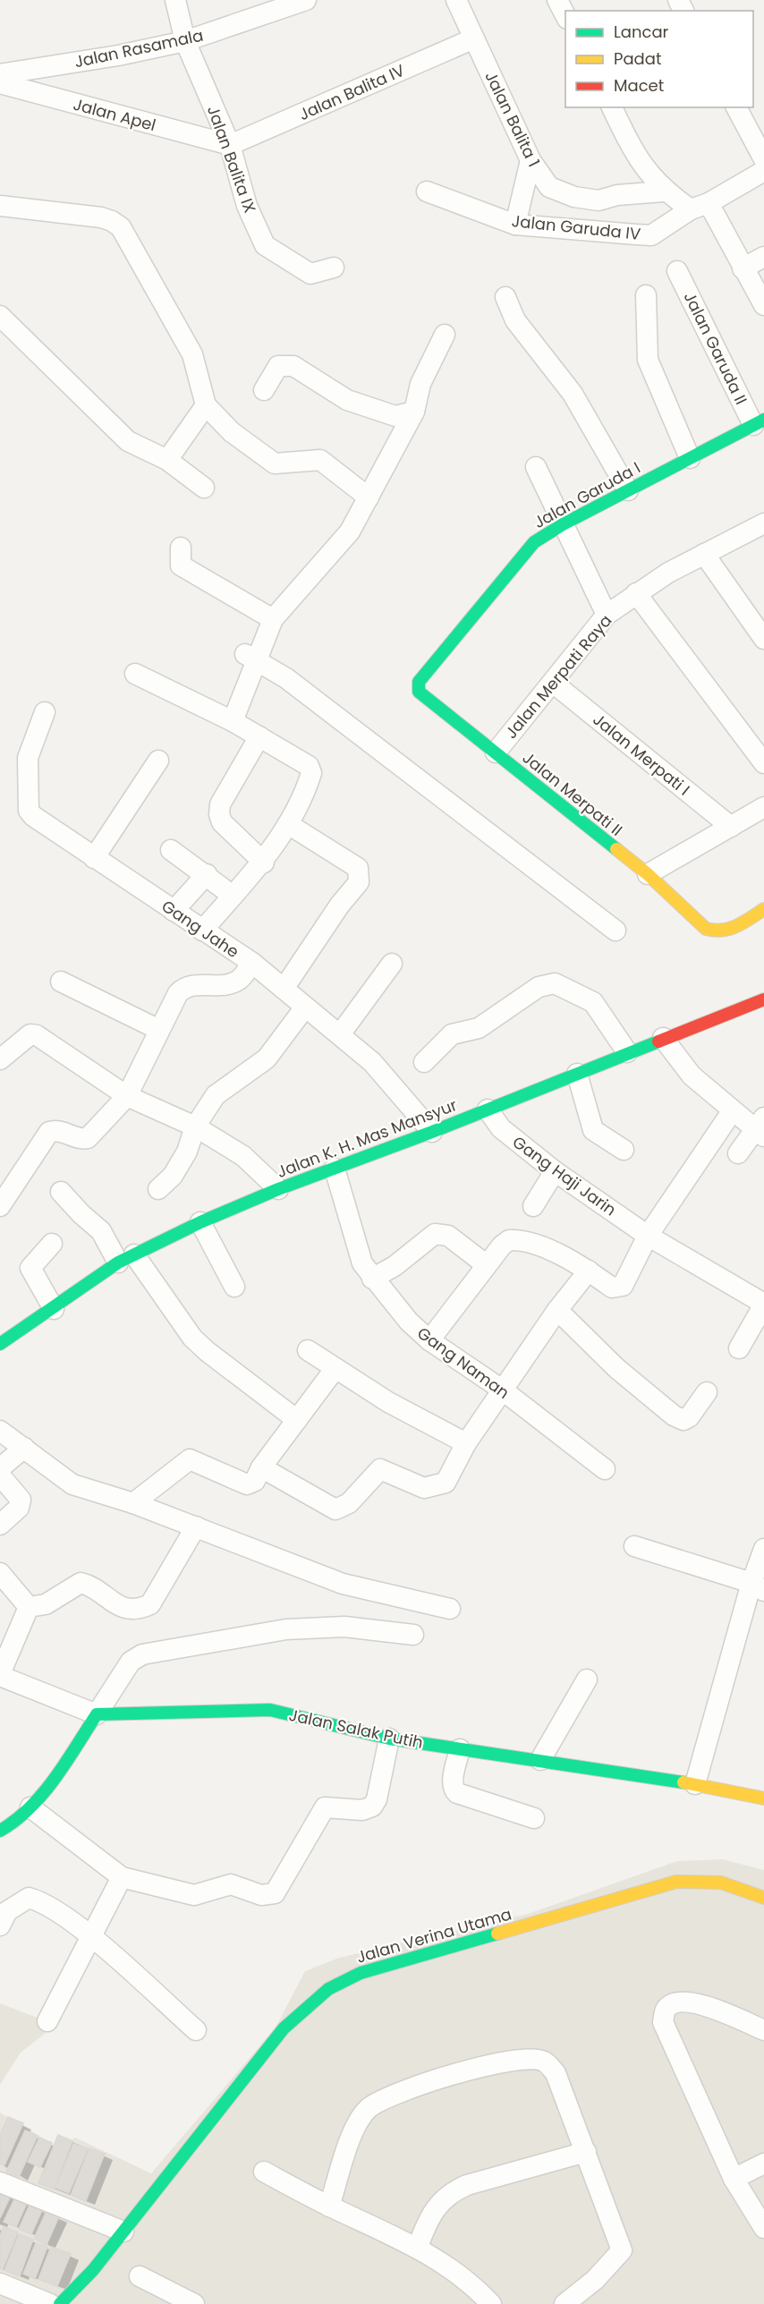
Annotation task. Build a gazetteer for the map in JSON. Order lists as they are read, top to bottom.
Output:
{
  "streets": {
    "street": [
      "Jalan Rasamala",
      "Jalan Balita IV",
      "Jalan Apel",
      "Jalan Balita 1",
      "Jalan Balita IX",
      "Jalan Garuda IV",
      "Jalan Garuda II",
      "Jalan Garuda I",
      "Jalan Merpati Raya",
      "Jalan Merpati I",
      "Jalan Merpati II",
      "Gang Jahe",
      "Jalan K. H. Mas Mansyur",
      "Gang Haji Jarin",
      "Gang Naman",
      "Jalan Salak Putih",
      "Jalan Verina Utama"
    ]
  },
  "crossings": [
    ["Jalan Rasamala", "Jalan Balita IX"],
    ["Jalan Balita IV", "Jalan Apel"],
    ["Jalan Balita IV", "Jalan Balita 1"],
    ["Jalan Balita IV", "Jalan Balita IX"],
    ["Jalan Apel", "Jalan Balita IX"],
    ["Jalan Garuda II", "Jalan Garuda I"],
    ["Jalan Garuda I", "Jalan Merpati II"],
    ["Jalan Merpati Raya", "Jalan Merpati I"],
    ["Jalan Merpati Raya", "Jalan Merpati II"],
    ["Gang Jahe", "Jalan K. H. Mas Mansyur"],
    ["Jalan K. H. Mas Mansyur", "Gang Haji Jarin"],
    ["Jalan K. H. Mas Mansyur", "Gang Naman"]
  ],
  "legend": ["Lancar", "Padat", "Macet"]
}
